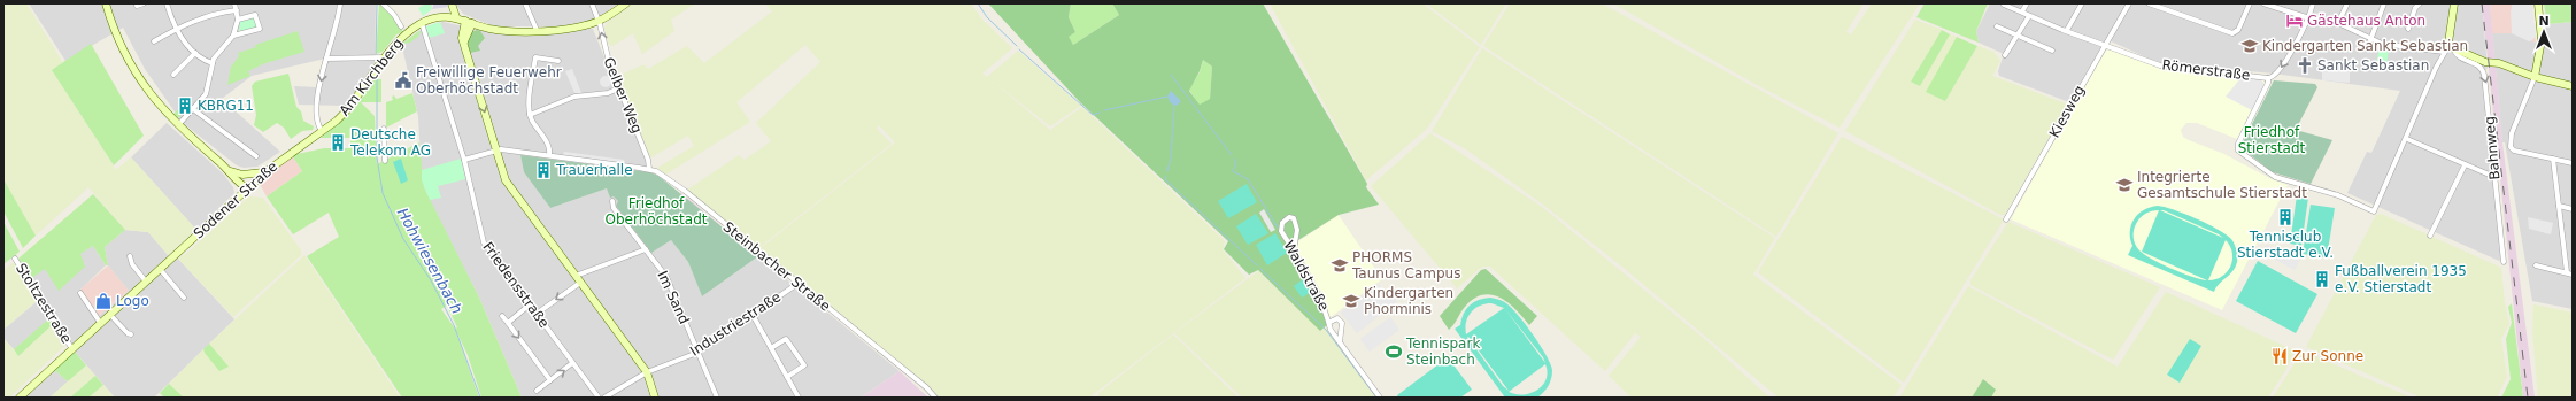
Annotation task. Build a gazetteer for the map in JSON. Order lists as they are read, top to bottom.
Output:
{
  "streets": {
    "street": [
      "Römerstraße",
      "Am Kirchberg",
      "Gelber Weg",
      "Kiesweg",
      "Bahnweg",
      "Sodener Straße",
      "Steinbacher Straße",
      "Waldstraße",
      "Friedensstraße",
      "Im Sand",
      "Stoltzestraße",
      "Industriestraße"
    ]
  },
  "crossings": [
    ["Römerstraße", "Kiesweg"],
    ["Am Kirchberg", "Sodener Straße"],
    ["Am Kirchberg", "Friedensstraße"],
    ["Gelber Weg", "Steinbacher Straße"],
    ["Sodener Straße", "Stoltzestraße"],
    ["Steinbacher Straße", "Industriestraße"],
    ["Im Sand", "Industriestraße"]
  ],
  "one_way": ["Gelber Weg", "Bahnweg"],
  "water": ["Hohwiesenbach"],
  "parks": ["Friedhof Stierstadt", "Friedhof Oberhöchstadt"],
  "places": {
    "hotel": ["Gästehaus Anton"],
    "school or university": [
      "Kindergarten Sankt Sebastian",
      "Integrierte Gesamtschule Stierstadt",
      "PHORMS Taunus Campus",
      "Kindergarten Phorminis"
    ],
    "church": ["Sankt Sebastian"],
    "public building": ["Freiwillige Feuerwehr Oberhöchstadt"],
    "building": [
      "KBRG11",
      "Deutsche Telekom AG",
      "Trauerhalle",
      "Tennisclub Stierstadt e.V.",
      "Fußballverein 1935 e.V. Stierstadt"
    ],
    "shop": ["Logo"],
    "sports": ["Tennispark Steinbach"],
    "restaurant": ["Zur Sonne"]
  },
  "north": "top"
}
